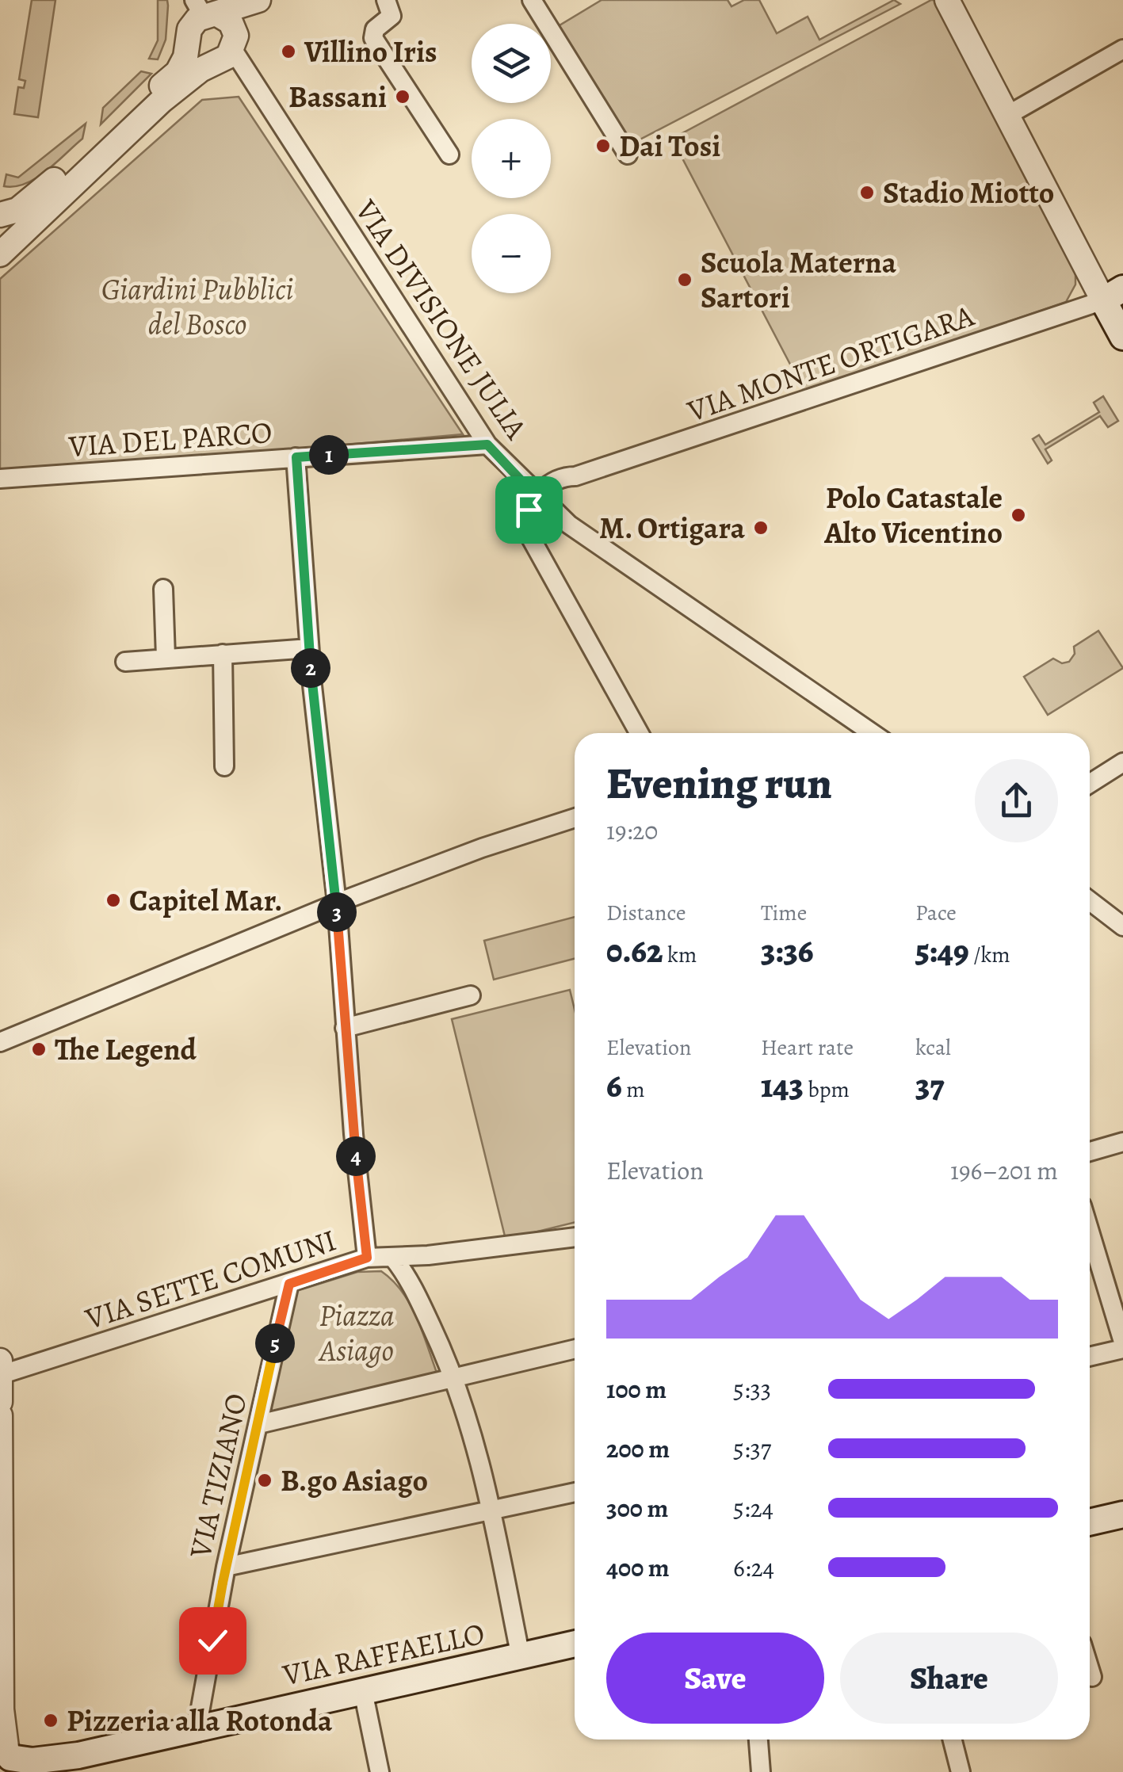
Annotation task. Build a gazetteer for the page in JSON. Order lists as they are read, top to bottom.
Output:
{
  "streets": {
    "main road": ["VIA RAFFAELLO"],
    "street": [
      "VIA DIVISIONE JULIA",
      "VIA MONTE ORTIGARA",
      "VIA DEL PARCO",
      "VIA SETTE COMUNI",
      "VIA TIZIANO"
    ]
  },
  "crossings": [
    ["VIA DIVISIONE JULIA", "VIA MONTE ORTIGARA"],
    ["VIA DIVISIONE JULIA", "VIA DEL PARCO"],
    ["VIA SETTE COMUNI", "VIA TIZIANO"],
    ["VIA TIZIANO", "VIA RAFFAELLO"]
  ],
  "parks": ["Giardini Pubblici del Bosco", "Piazza Asiago"],
  "places": [
    "Villino Iris",
    "Bassani",
    "Dai Tosi",
    "Stadio Miotto",
    "Scuola Materna Sartori",
    "Polo Catastale Alto Vicentino",
    "M. Ortigara",
    "Capitel Mar.",
    "The Legend",
    "B.go Asiago",
    "Pizzeria alla Rotonda"
  ],
  "page": {
    "map_buttons": ["+", "−"],
    "pins": [
      "1",
      "2",
      "3",
      "4",
      "5"
    ],
    "heading": ["Evening run", "19:20"],
    "stats": [
      ["Distance", "0.62 km"],
      ["Time", "3:36"],
      ["Pace", "5:49 /km"],
      ["Elevation", "6 m"],
      ["Heart rate", "143 bpm"],
      ["kcal", "37"]
    ],
    "chart": ["Elevation", "196–201 m"],
    "list": [
      {
        "name": "100 m",
        "note": "5:33"
      },
      {
        "name": "200 m",
        "note": "5:37"
      },
      {
        "name": "300 m",
        "note": "5:24"
      },
      {
        "name": "400 m",
        "note": "6:24"
      }
    ],
    "buttons": ["Save", "Share"]
  }
}
